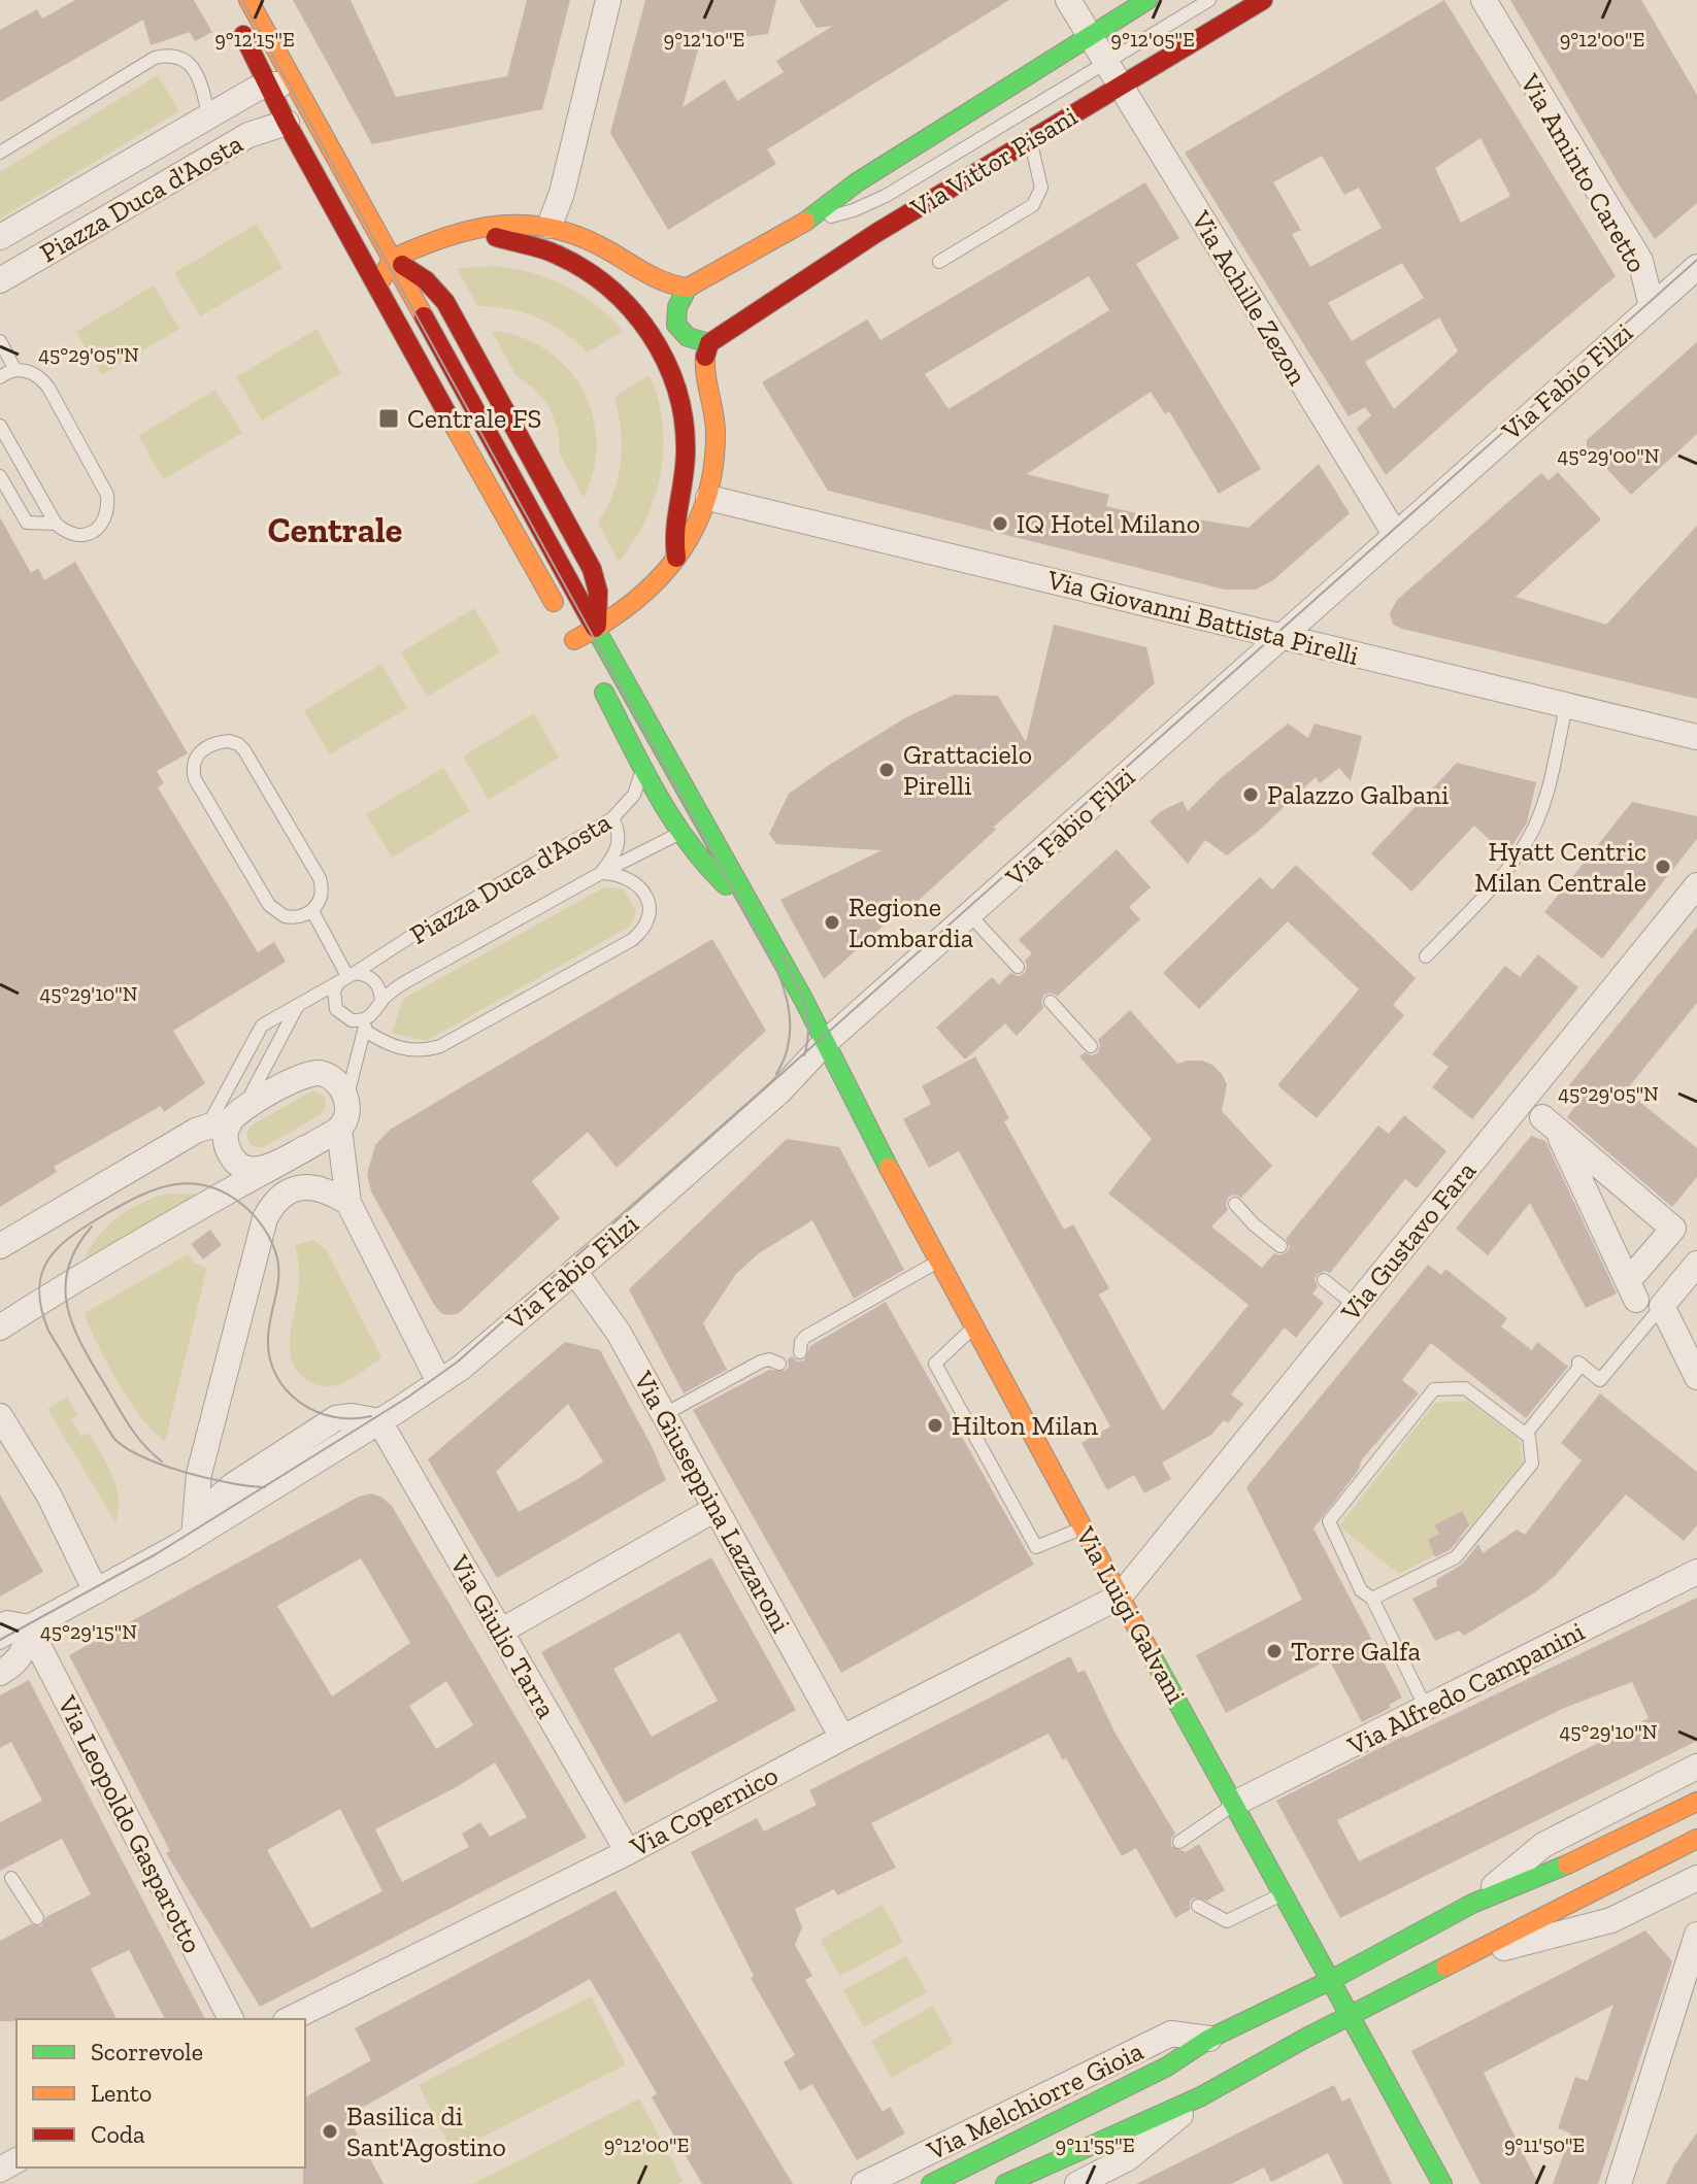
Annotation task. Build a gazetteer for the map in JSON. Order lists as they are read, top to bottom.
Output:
{
  "streets": {
    "street": [
      "Via Vittor Pisani",
      "Via Aminto Caretto",
      "Piazza Duca d'Aosta",
      "Via Achille Zezon",
      "Via Fabio Filzi",
      "Via Giovanni Battista Pirelli",
      "Via Gustavo Fara",
      "Via Giuseppina Lazzaroni",
      "Via Luigi Galvani",
      "Via Giulio Tarra",
      "Via Alfredo Campanini",
      "Via Copernico",
      "Via Leopoldo Gasparotto",
      "Via Melchiorre Gioia"
    ]
  },
  "crossings": [
    ["Via Vittor Pisani", "Via Achille Zezon"],
    ["Via Aminto Caretto", "Via Fabio Filzi"],
    ["Via Achille Zezon", "Via Fabio Filzi"],
    ["Via Fabio Filzi", "Via Giovanni Battista Pirelli"],
    ["Via Fabio Filzi", "Via Giuseppina Lazzaroni"],
    ["Via Fabio Filzi", "Via Luigi Galvani"],
    ["Via Fabio Filzi", "Via Giulio Tarra"],
    ["Via Gustavo Fara", "Via Luigi Galvani"],
    ["Via Gustavo Fara", "Via Copernico"],
    ["Via Giuseppina Lazzaroni", "Via Copernico"],
    ["Via Luigi Galvani", "Via Alfredo Campanini"],
    ["Via Luigi Galvani", "Via Copernico"],
    ["Via Luigi Galvani", "Via Melchiorre Gioia"],
    ["Via Giulio Tarra", "Via Copernico"]
  ],
  "districts": ["Centrale"],
  "places": {
    "transit": ["Centrale FS"],
    "other": [
      "IQ Hotel Milano",
      "Grattacielo Pirelli",
      "Palazzo Galbani",
      "Hyatt Centric Milan Centrale",
      "Regione Lombardia",
      "Hilton Milan",
      "Torre Galfa",
      "Basilica di Sant'Agostino"
    ]
  },
  "legend": ["Scorrevole", "Lento", "Coda"],
  "coordinates": [
    "9°12'15\"E",
    "9°12'10\"E",
    "9°12'05\"E",
    "9°12'00\"E",
    "45°29'05\"N",
    "45°29'00\"N",
    "45°29'10\"N",
    "45°29'15\"N",
    "9°11'55\"E",
    "9°11'50\"E"
  ]
}
